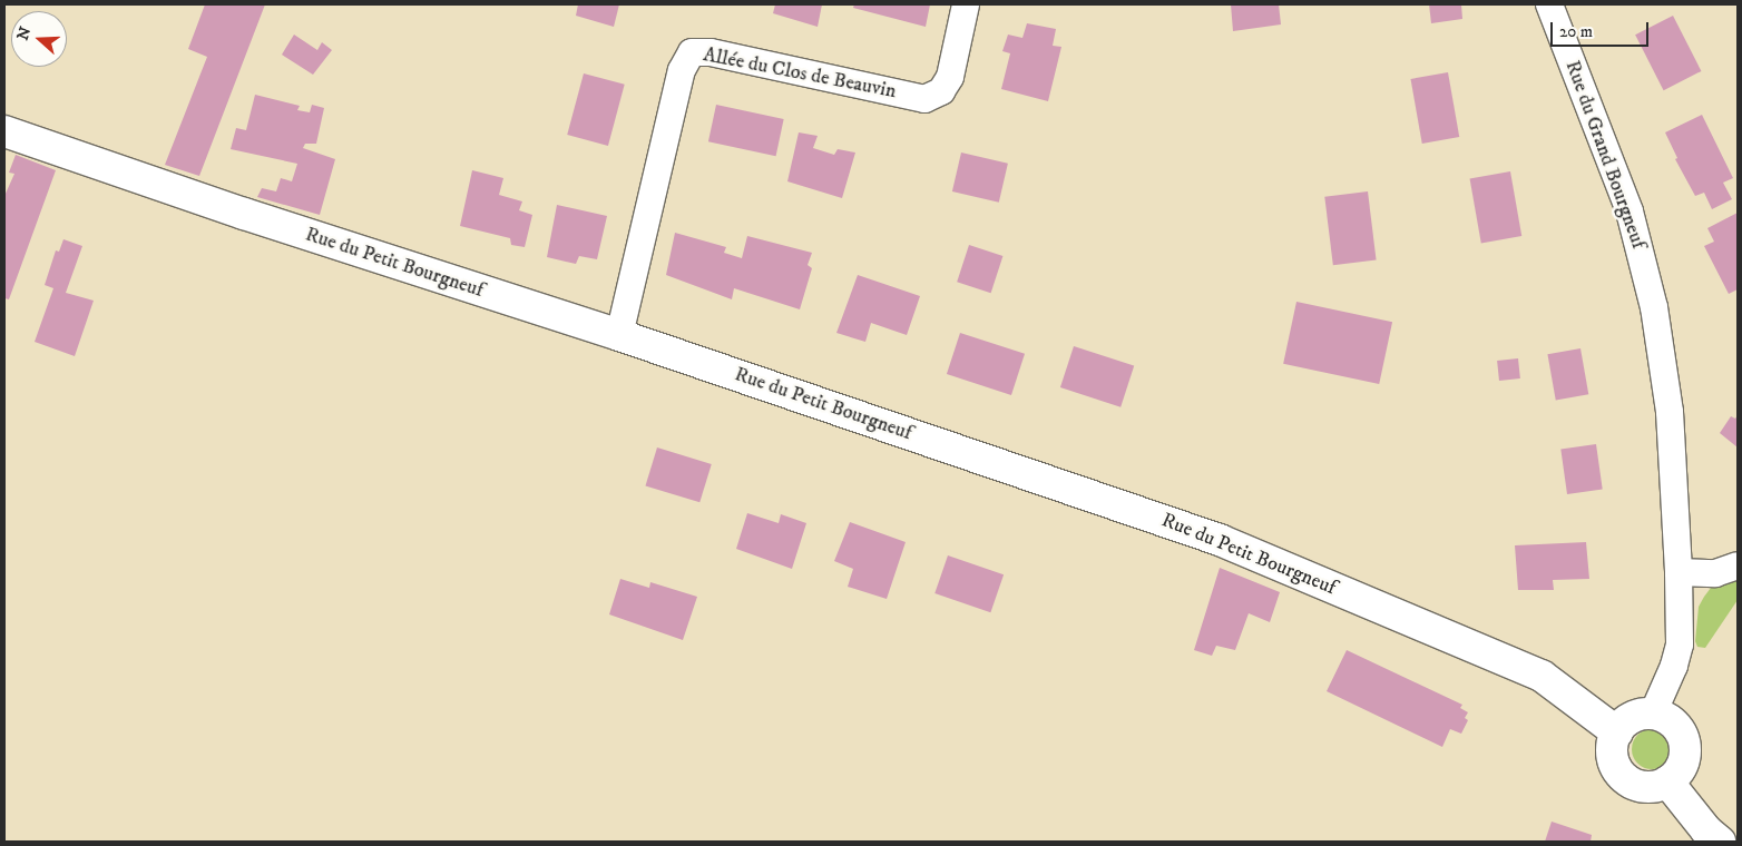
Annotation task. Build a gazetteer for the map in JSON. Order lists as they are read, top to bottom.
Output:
{
  "streets": {
    "street": ["Allée du Clos de Beauvin", "Rue du Grand Bourgneuf", "Rue du Petit Bourgneuf"]
  },
  "crossings": [
    ["Allée du Clos de Beauvin", "Rue du Petit Bourgneuf"],
    ["Rue du Grand Bourgneuf", "Rue du Petit Bourgneuf"]
  ],
  "scale_bar": "20 m",
  "north": "left"
}
